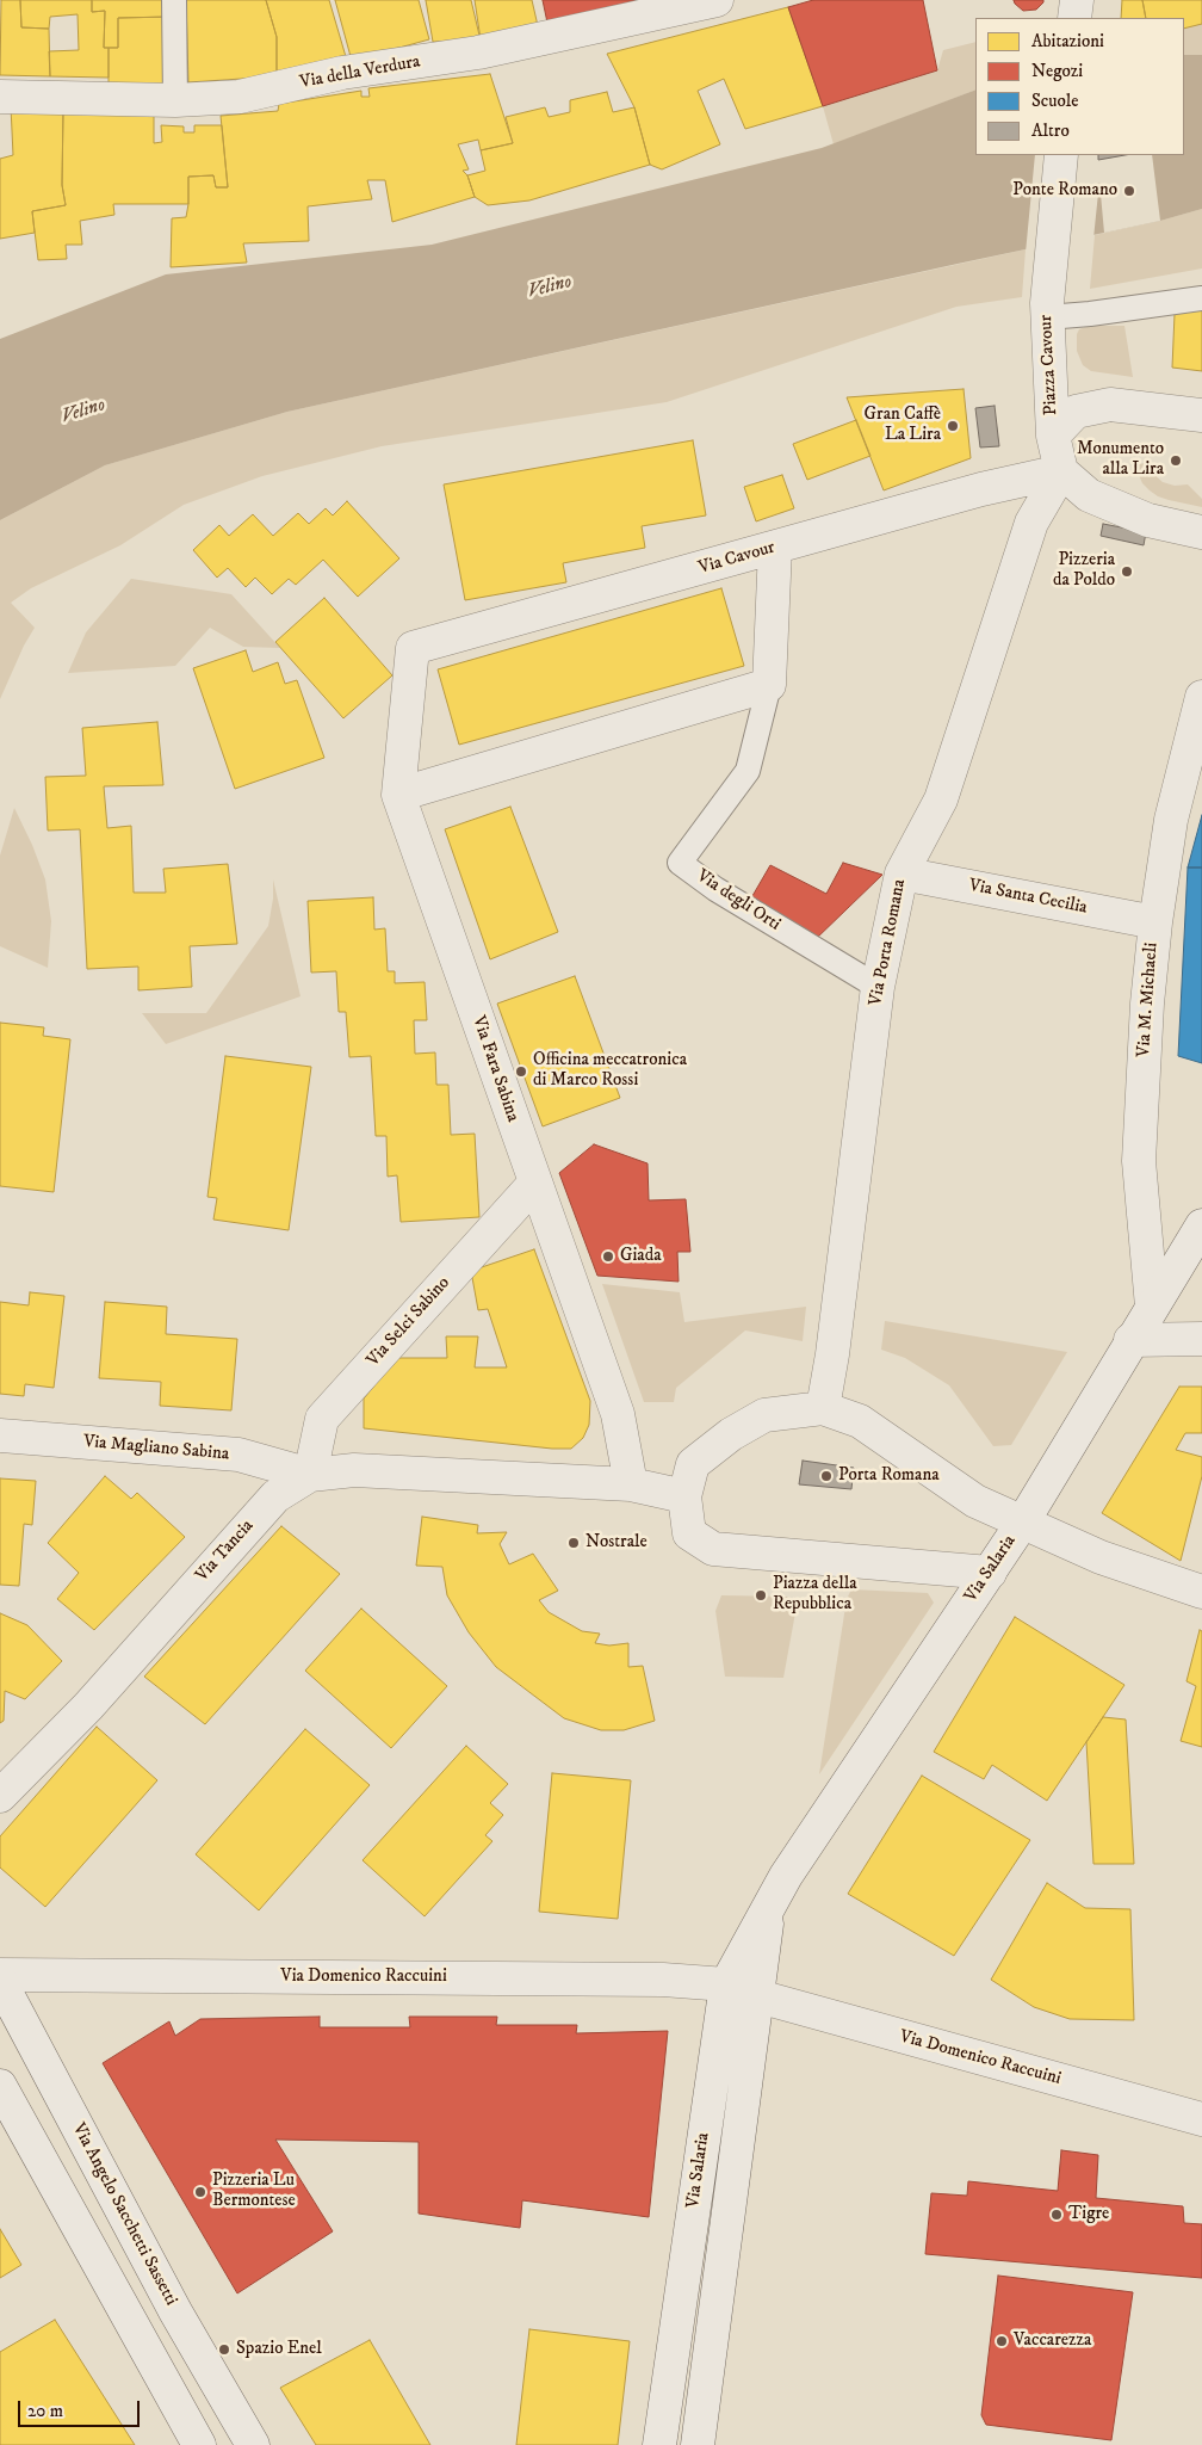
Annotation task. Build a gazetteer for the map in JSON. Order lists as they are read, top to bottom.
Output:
{
  "streets": {
    "street": [
      "Via della Verdura",
      "Piazza Cavour",
      "Via Cavour",
      "Via Santa Cecilia",
      "Via degli Orti",
      "Via Porta Romana",
      "Via M. Michaeli",
      "Via Fara Sabina",
      "Via Selci Sabino",
      "Via Magliano Sabina",
      "Via Tancia",
      "Via Salaria",
      "Via Domenico Raccuini",
      "Via Angelo Sacchetti Sassetti"
    ]
  },
  "crossings": [
    ["Piazza Cavour", "Via Cavour"],
    ["Piazza Cavour", "Via Porta Romana"],
    ["Via Cavour", "Via degli Orti"],
    ["Via Cavour", "Via Porta Romana"],
    ["Via Cavour", "Via Fara Sabina"],
    ["Via Santa Cecilia", "Via Porta Romana"],
    ["Via Santa Cecilia", "Via M. Michaeli"],
    ["Via degli Orti", "Via Porta Romana"],
    ["Via M. Michaeli", "Via Salaria"],
    ["Via Fara Sabina", "Via Selci Sabino"],
    ["Via Fara Sabina", "Via Tancia"],
    ["Via Selci Sabino", "Via Magliano Sabina"],
    ["Via Selci Sabino", "Via Tancia"],
    ["Via Magliano Sabina", "Via Tancia"],
    ["Via Salaria", "Via Domenico Raccuini"]
  ],
  "water": ["Velino"],
  "places": [
    "Ponte Romano",
    "Gran Caffè La Lira",
    "Monumento alla Lira",
    "Pizzeria da Poldo",
    "Officina meccatronica di Marco Rossi",
    "Giada",
    "Porta Romana",
    "Nostrale",
    "Piazza della Repubblica",
    "Pizzeria Lu Bermontese",
    "Tigre",
    "Vaccarezza",
    "Spazio Enel"
  ],
  "legend": [
    "Abitazioni",
    "Negozi",
    "Scuole",
    "Altro"
  ],
  "scale_bar": "20 m"
}
